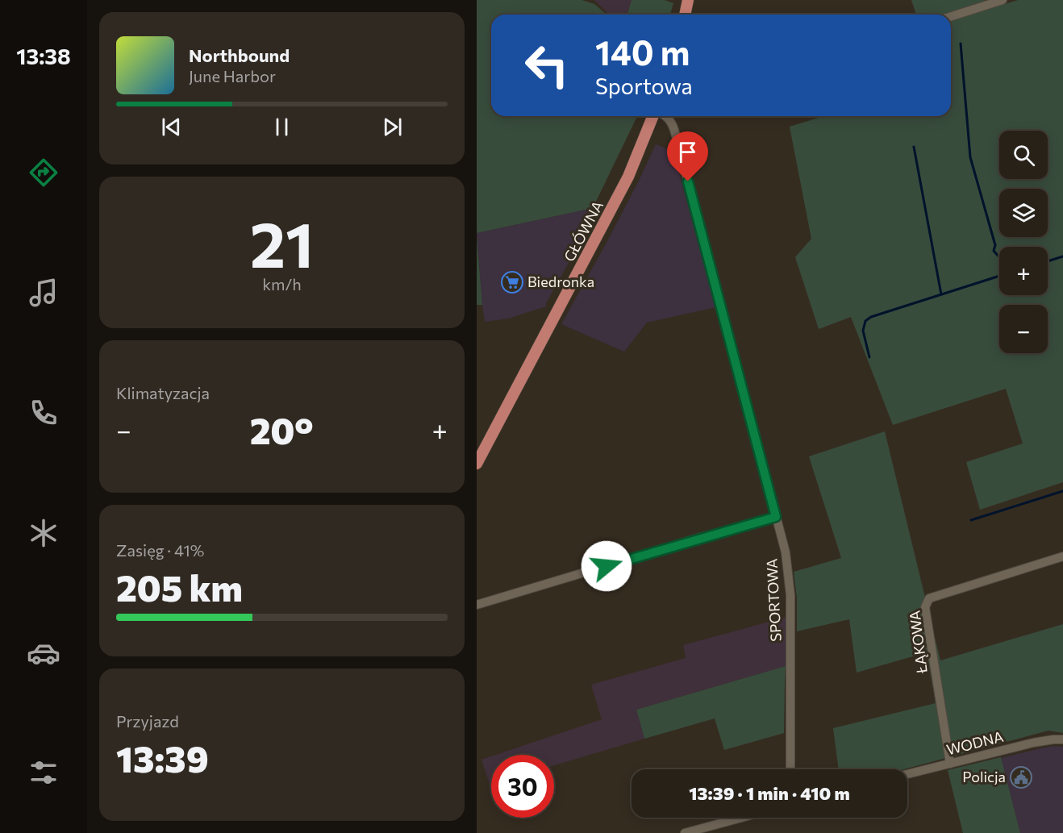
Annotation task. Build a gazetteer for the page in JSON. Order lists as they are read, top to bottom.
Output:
{
  "streets": {
    "main road": ["GŁÓWNA"],
    "street": ["SPORTOWA", "ŁĄKOWA", "WODNA"]
  },
  "crossings": [
    ["ŁĄKOWA", "WODNA"]
  ],
  "places": {
    "supermarket": ["Biedronka"],
    "public building": ["Policja"]
  },
  "page": {
    "tabs": "13:38",
    "turn": ["140 m", "Sportowa"],
    "song": ["Northbound", "June Harbor"],
    "map_buttons": ["+", "−"],
    "tile": [
      ["21", "km/h"],
      "Klimatyzacja",
      ["Zasięg · 41%", "205 km"],
      ["Przyjazd", "13:39"]
    ],
    "heat": ["−", "20°", "+"],
    "limit": "30",
    "trip": "13:39 · 1 min · 410 m"
  }
}
